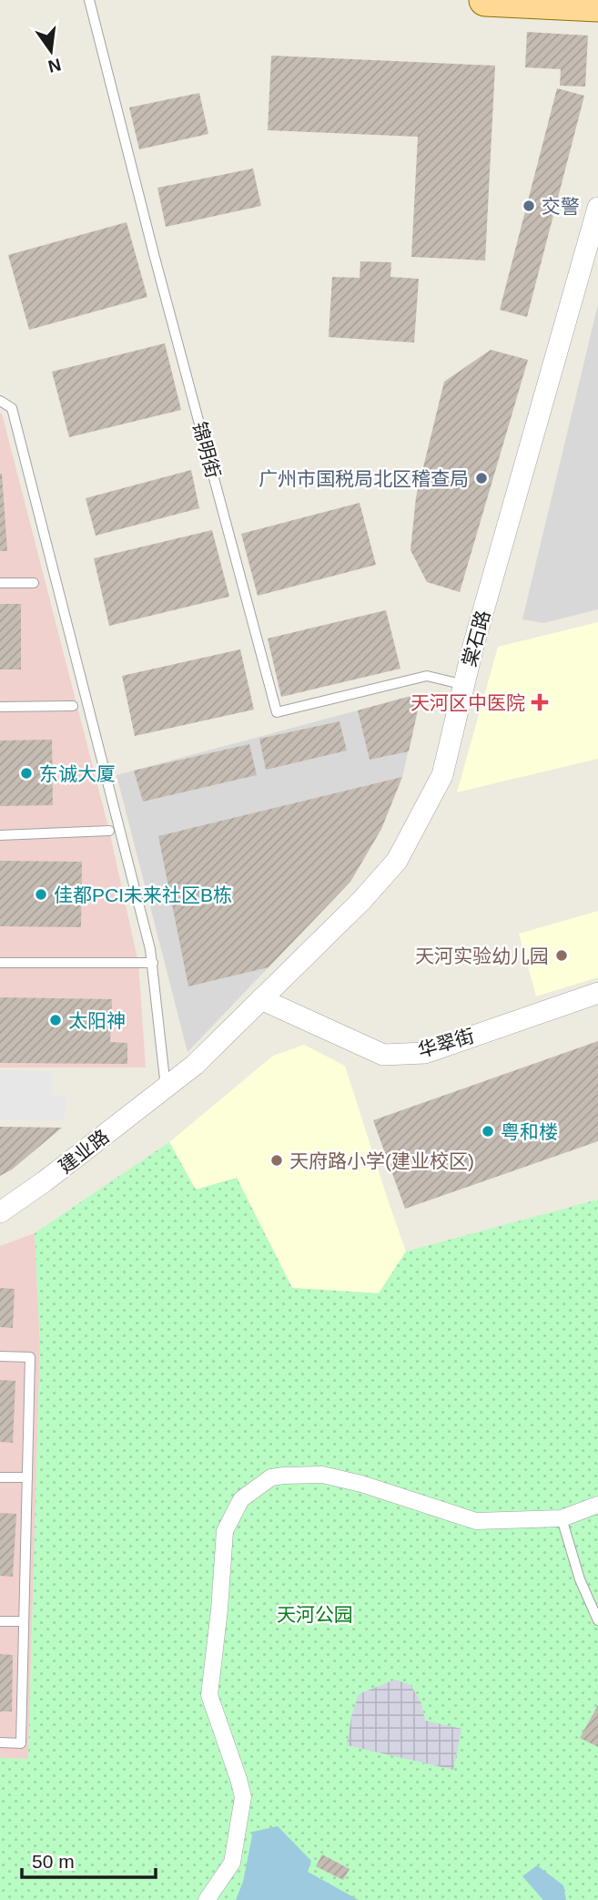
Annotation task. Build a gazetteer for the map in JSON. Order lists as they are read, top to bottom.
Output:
{
  "streets": {
    "street": ["棠石路", "华翠街", "建业路"],
    "lane": ["锦明街"]
  },
  "crossings": [
    ["锦明街", "棠石路"],
    ["棠石路", "华翠街"],
    ["棠石路", "建业路"]
  ],
  "parks": ["天河公园"],
  "places": {
    "other": [
      "交警",
      "广州市国税局北区稽查局",
      "东诚大厦",
      "佳都PCI未来社区B栋",
      "天河实验幼儿园",
      "太阳神",
      "粤和楼",
      "天府路小学(建业校区)"
    ],
    "health": ["天河区中医院"]
  },
  "scale_bar": "50 m",
  "north": "bottom"
}
